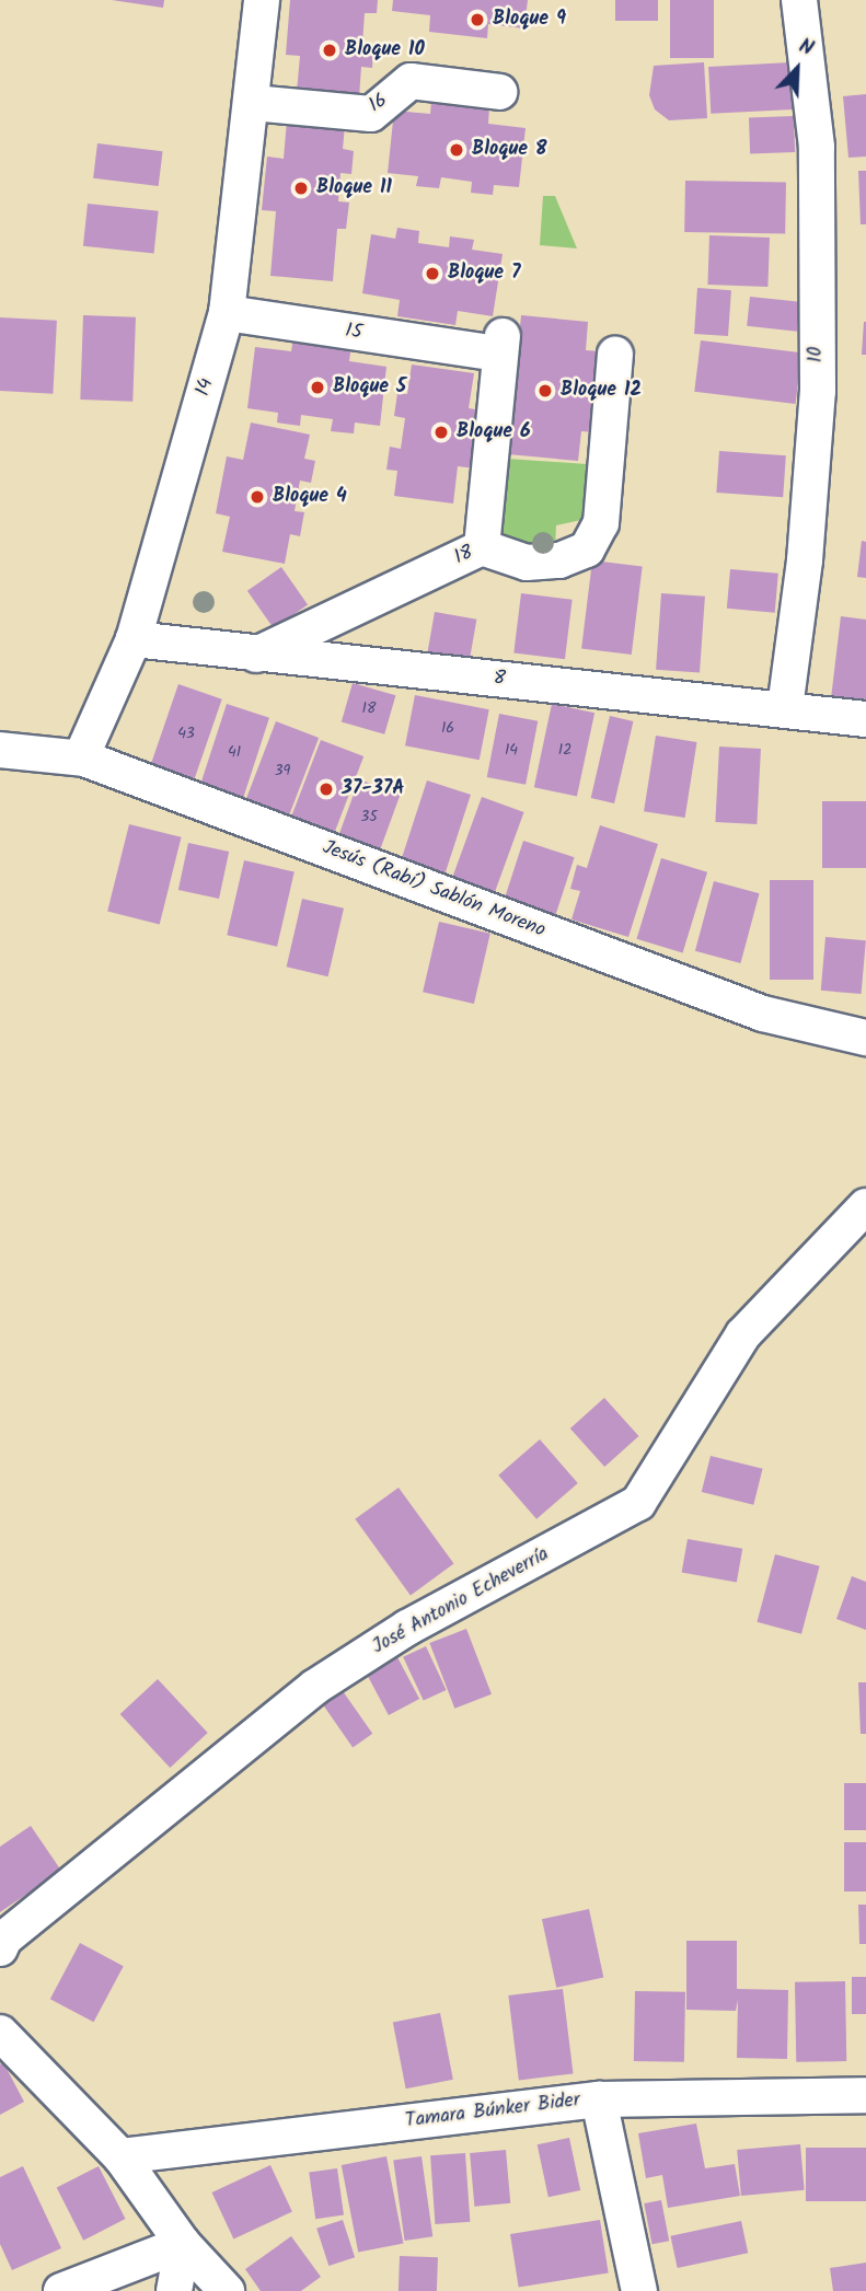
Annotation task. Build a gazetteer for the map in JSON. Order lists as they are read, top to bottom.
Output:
{
  "streets": {
    "street": [
      "16",
      "15",
      "10",
      "14",
      "18",
      "8",
      "Jesús (Rabí) Sablón Moreno",
      "José Antonio Echeverría",
      "Tamara Búnker Bider"
    ]
  },
  "crossings": [
    ["16", "14"],
    ["15", "14"],
    ["15", "18"],
    ["10", "8"],
    ["14", "8"],
    ["14", "Jesús (Rabí) Sablón Moreno"],
    ["18", "8"]
  ],
  "places": [
    "Bloque 9",
    "Bloque 10",
    "Bloque 8",
    "Bloque 11",
    "Bloque 7",
    "Bloque 5",
    "Bloque 12",
    "Bloque 6",
    "Bloque 4",
    "37-37A"
  ],
  "house_numbers": [
    "18",
    "16",
    "43",
    "14",
    "12",
    "41",
    "39",
    "35"
  ],
  "north": "top right"
}
